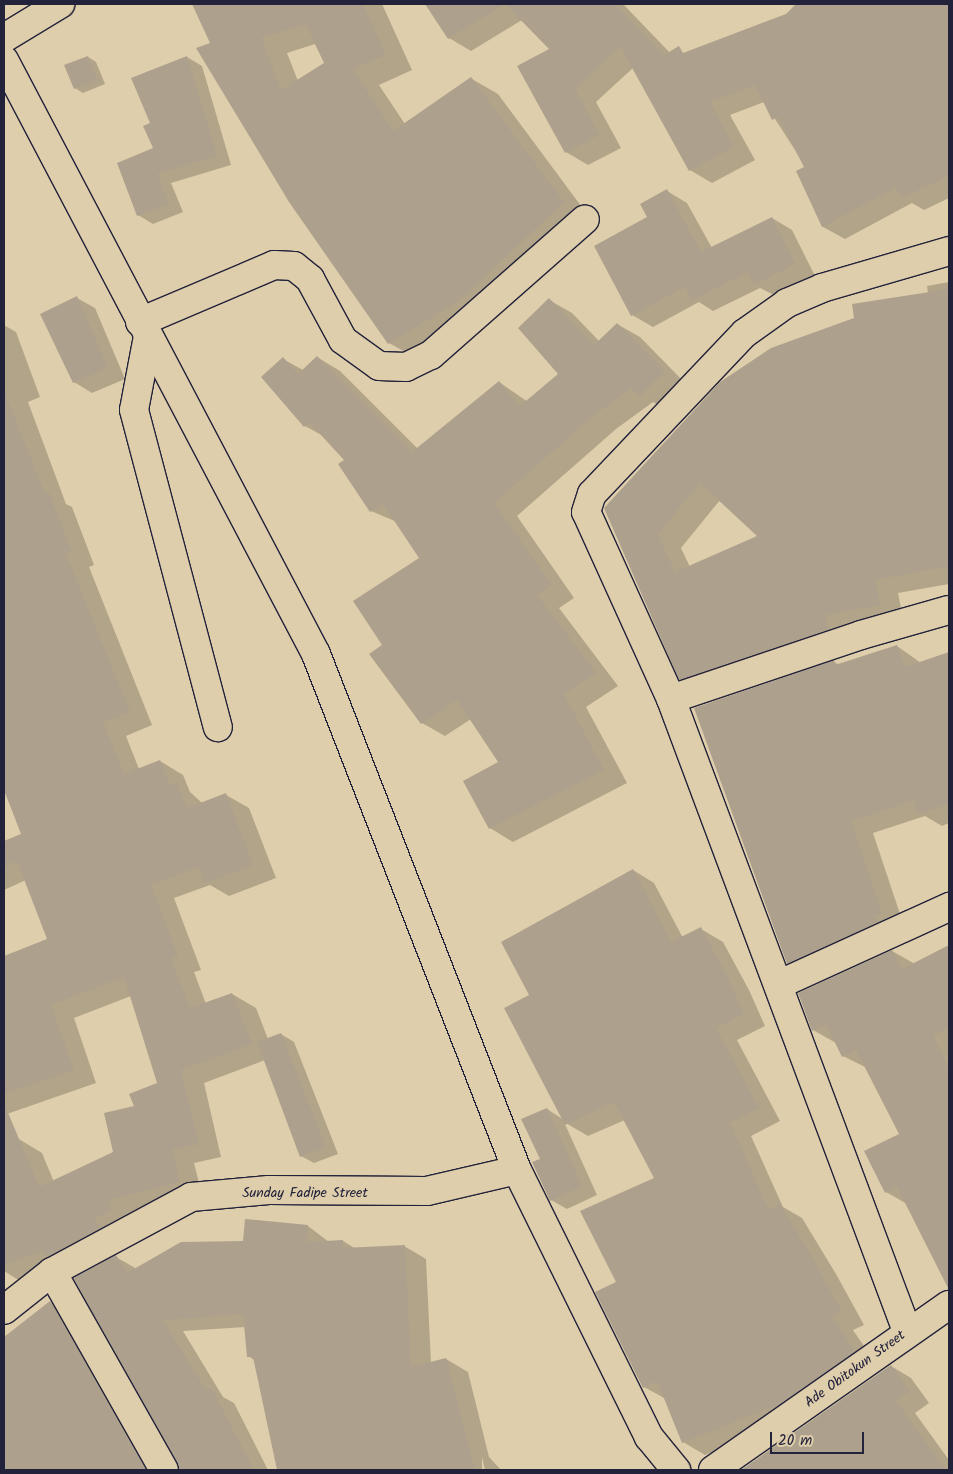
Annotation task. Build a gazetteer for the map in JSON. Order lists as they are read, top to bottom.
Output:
{
  "streets": {
    "street": ["Sunday Fadipe Street", "Ade Obitokun Street"]
  },
  "scale_bar": "20 m"
}
